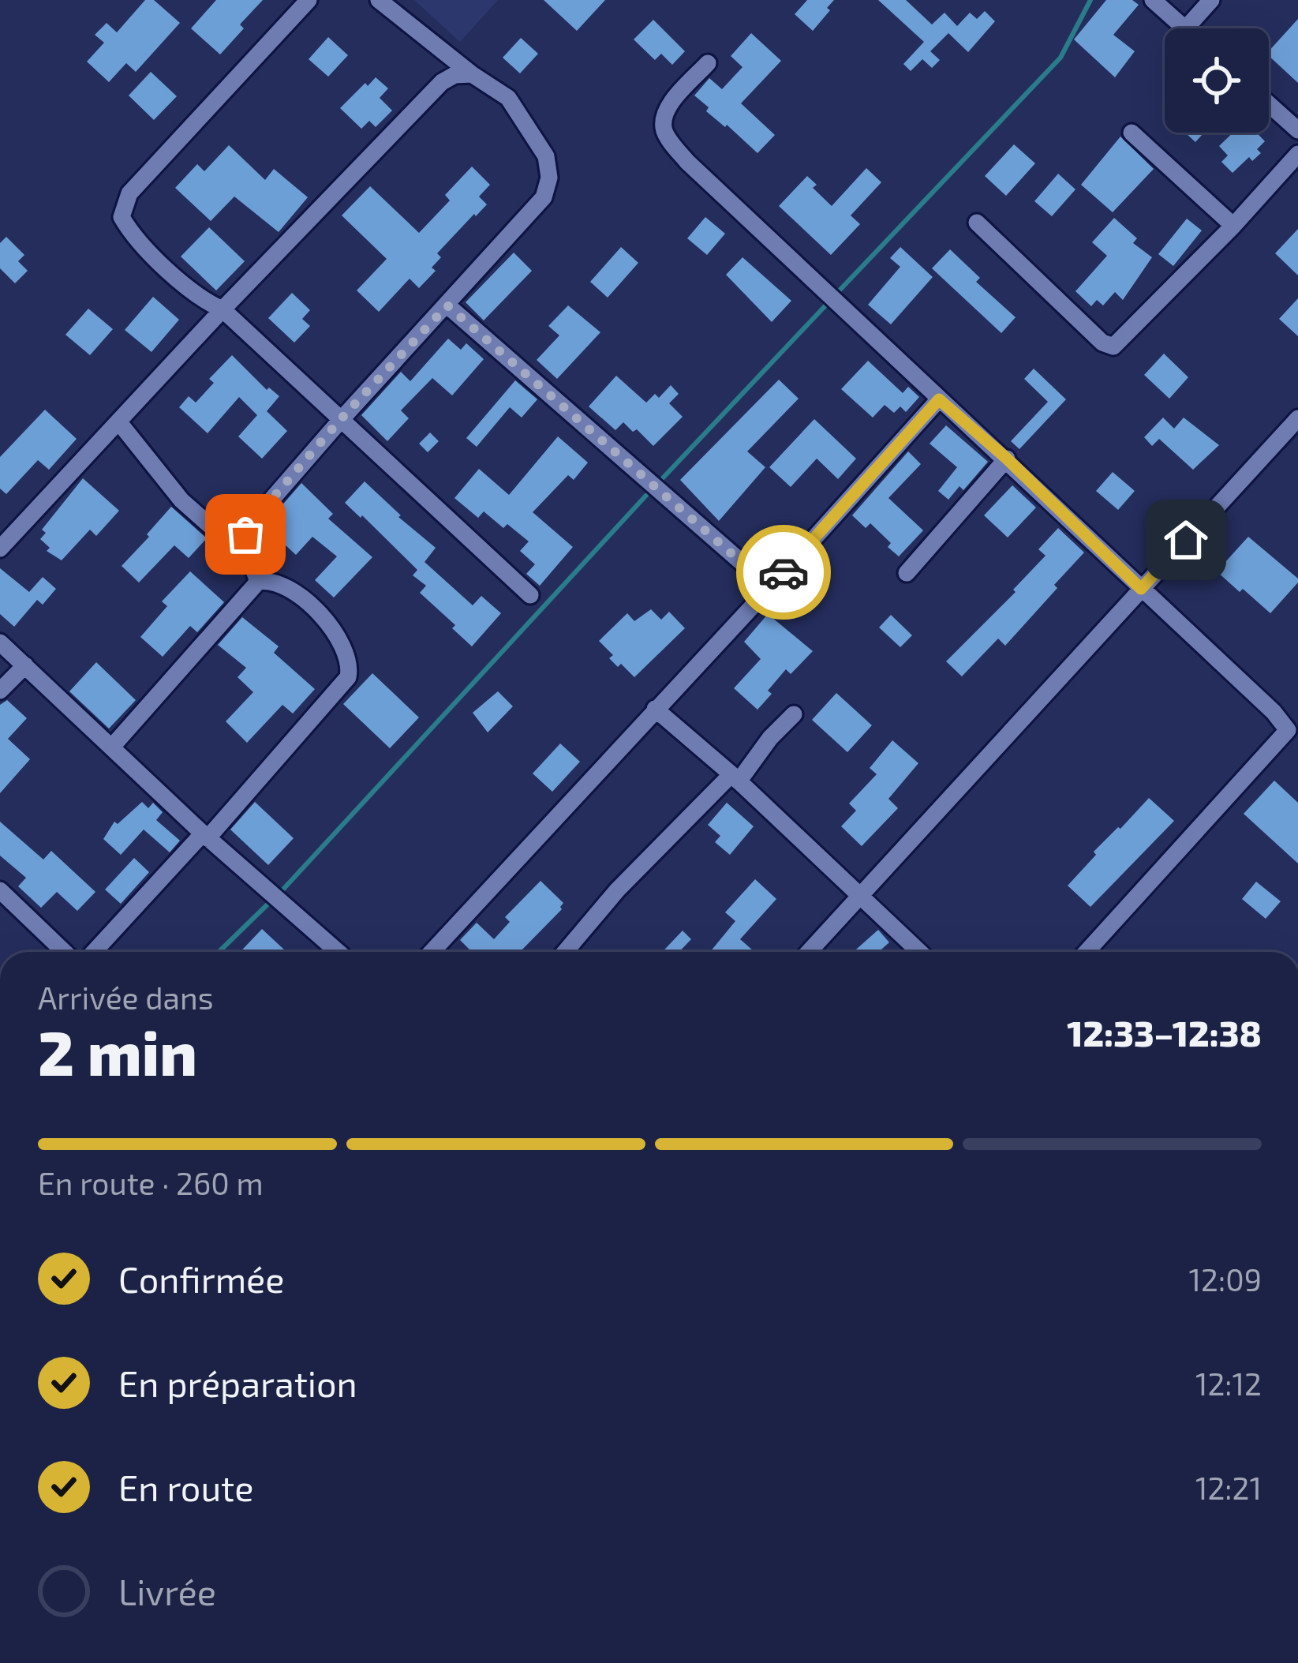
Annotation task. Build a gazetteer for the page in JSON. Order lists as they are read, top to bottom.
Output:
{
  "page": {
    "heading": ["2 min", "Arrivée dans", "12:33–12:38"],
    "bar": "En route · 260 m",
    "list": [
      ["Confirmée", "12:09"],
      ["En préparation", "12:12"],
      ["En route", "12:21"],
      "Livrée"
    ]
  }
}
